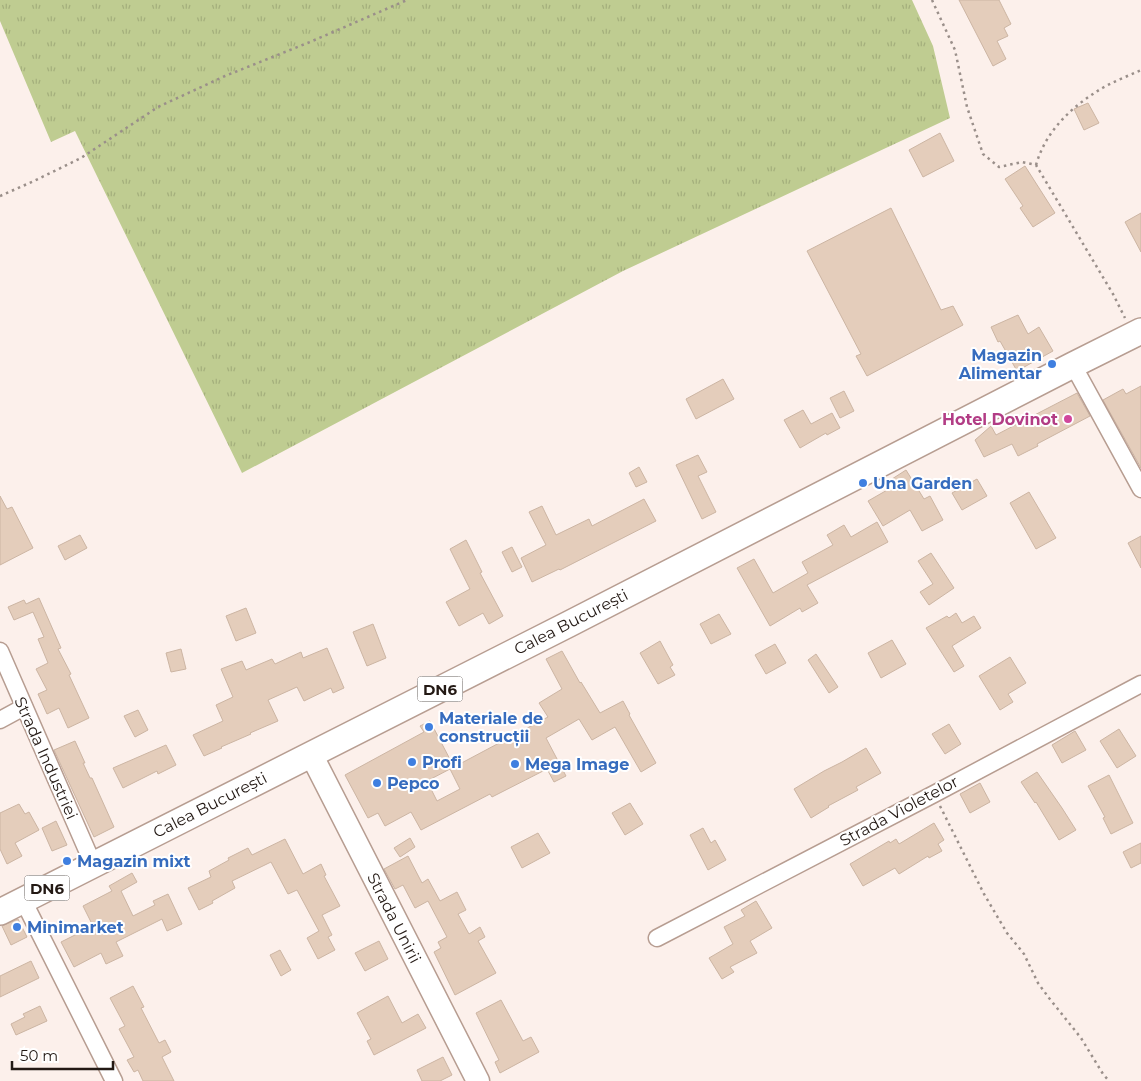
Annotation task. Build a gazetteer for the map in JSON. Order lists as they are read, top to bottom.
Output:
{
  "streets": {
    "main road": ["Calea București", "DN6", "Strada Unirii"],
    "street": ["Strada Industriei", "Strada Violetelor"]
  },
  "crossings": [
    ["Calea București", "Strada Industriei"],
    ["Calea București", "Strada Unirii"]
  ],
  "places": [
    "Magazin Alimentar",
    "Hotel Dovinot",
    "Una Garden",
    "Materiale de construcții",
    "Profi",
    "Mega Image",
    "Pepco",
    "Magazin mixt",
    "Minimarket"
  ],
  "scale_bar": "50 m"
}
